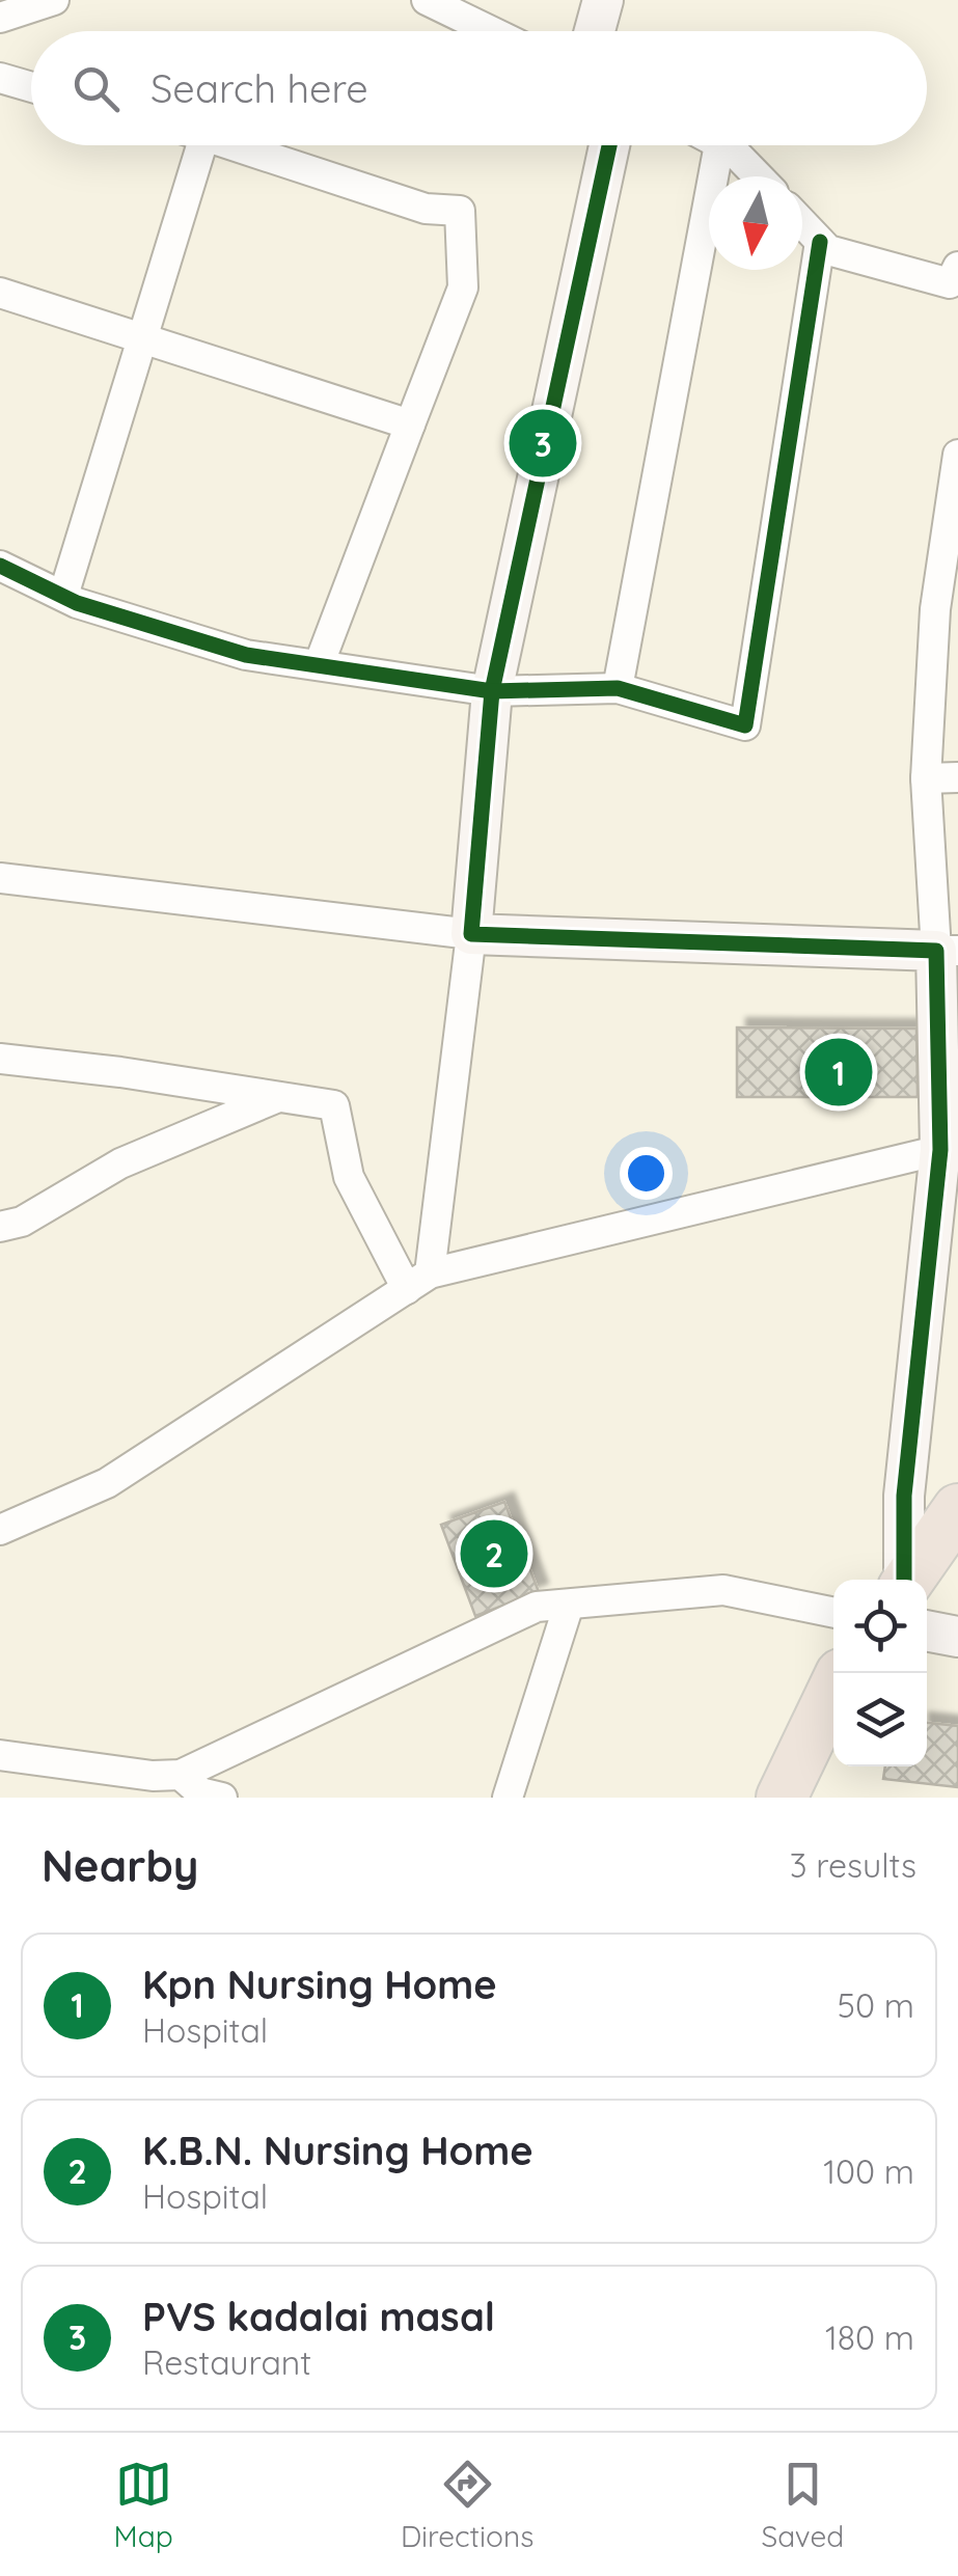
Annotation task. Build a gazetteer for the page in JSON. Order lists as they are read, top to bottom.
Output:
{
  "north": "bottom",
  "page": {
    "search": "Search here",
    "pins": ["3", "1", "2"],
    "heading": ["Nearby", "3 results"],
    "list": [
      {
        "mark": "1",
        "name": "Kpn Nursing Home",
        "note": "Hospital",
        "value": "50 m"
      },
      {
        "mark": "2",
        "name": "K.B.N. Nursing Home",
        "note": "Hospital",
        "value": "100 m"
      },
      {
        "mark": "3",
        "name": "PVS kadalai masal",
        "note": "Restaurant",
        "value": "180 m"
      }
    ],
    "nav": ["Map", "Directions", "Saved"]
  }
}
